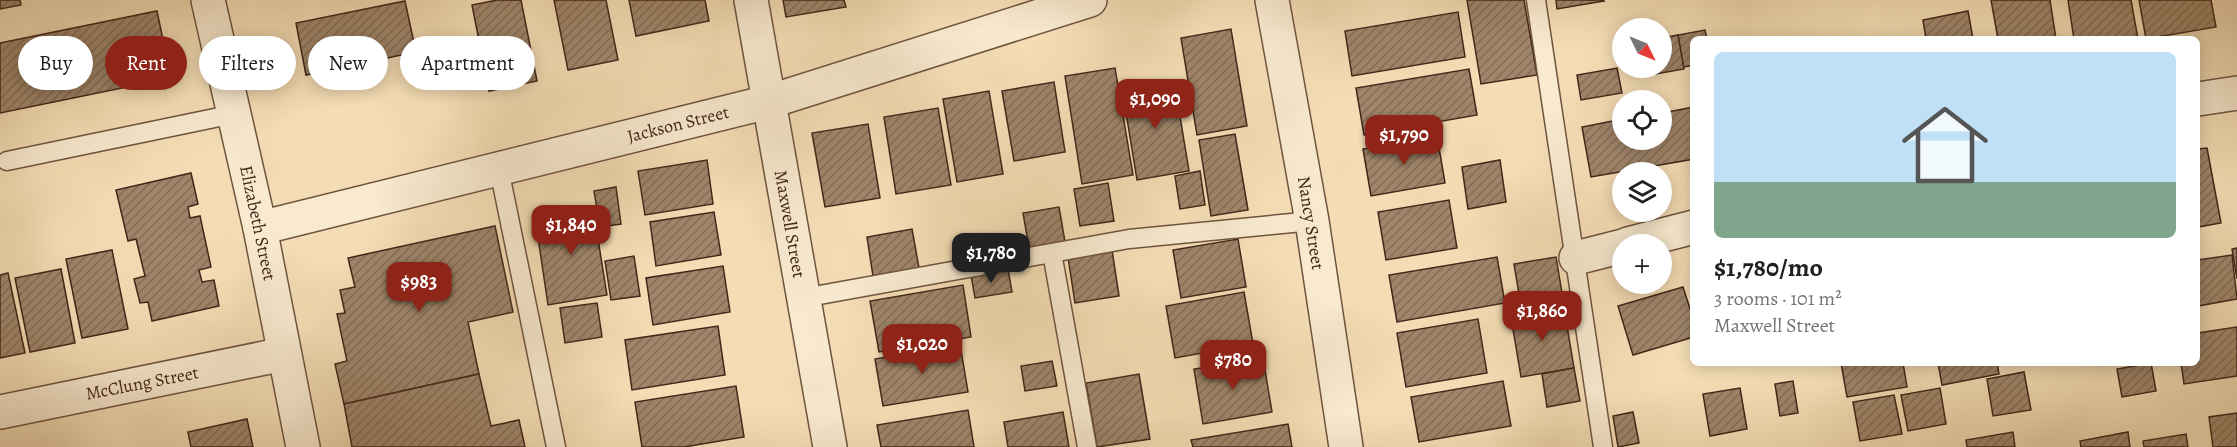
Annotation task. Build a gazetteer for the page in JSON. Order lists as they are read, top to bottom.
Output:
{
  "streets": {
    "street": [
      "Jackson Street",
      "Elizabeth Street",
      "Nancy Street",
      "Maxwell Street",
      "McClung Street"
    ]
  },
  "crossings": [
    ["Jackson Street", "Elizabeth Street"],
    ["Jackson Street", "Maxwell Street"],
    ["Elizabeth Street", "McClung Street"]
  ],
  "north": "bottom right",
  "page": {
    "map_buttons": "+",
    "chip": [
      "Buy",
      "Rent",
      "Filters",
      "New",
      "Apartment"
    ],
    "list": [
      {
        "name": "$1,780/mo",
        "note": "3 rooms · 101 m² · Maxwell Street"
      }
    ],
    "price": [
      "$1,090",
      "$1,790",
      "$1,840",
      "$1,780",
      "$983",
      "$1,860",
      "$1,020",
      "$780"
    ]
  }
}
